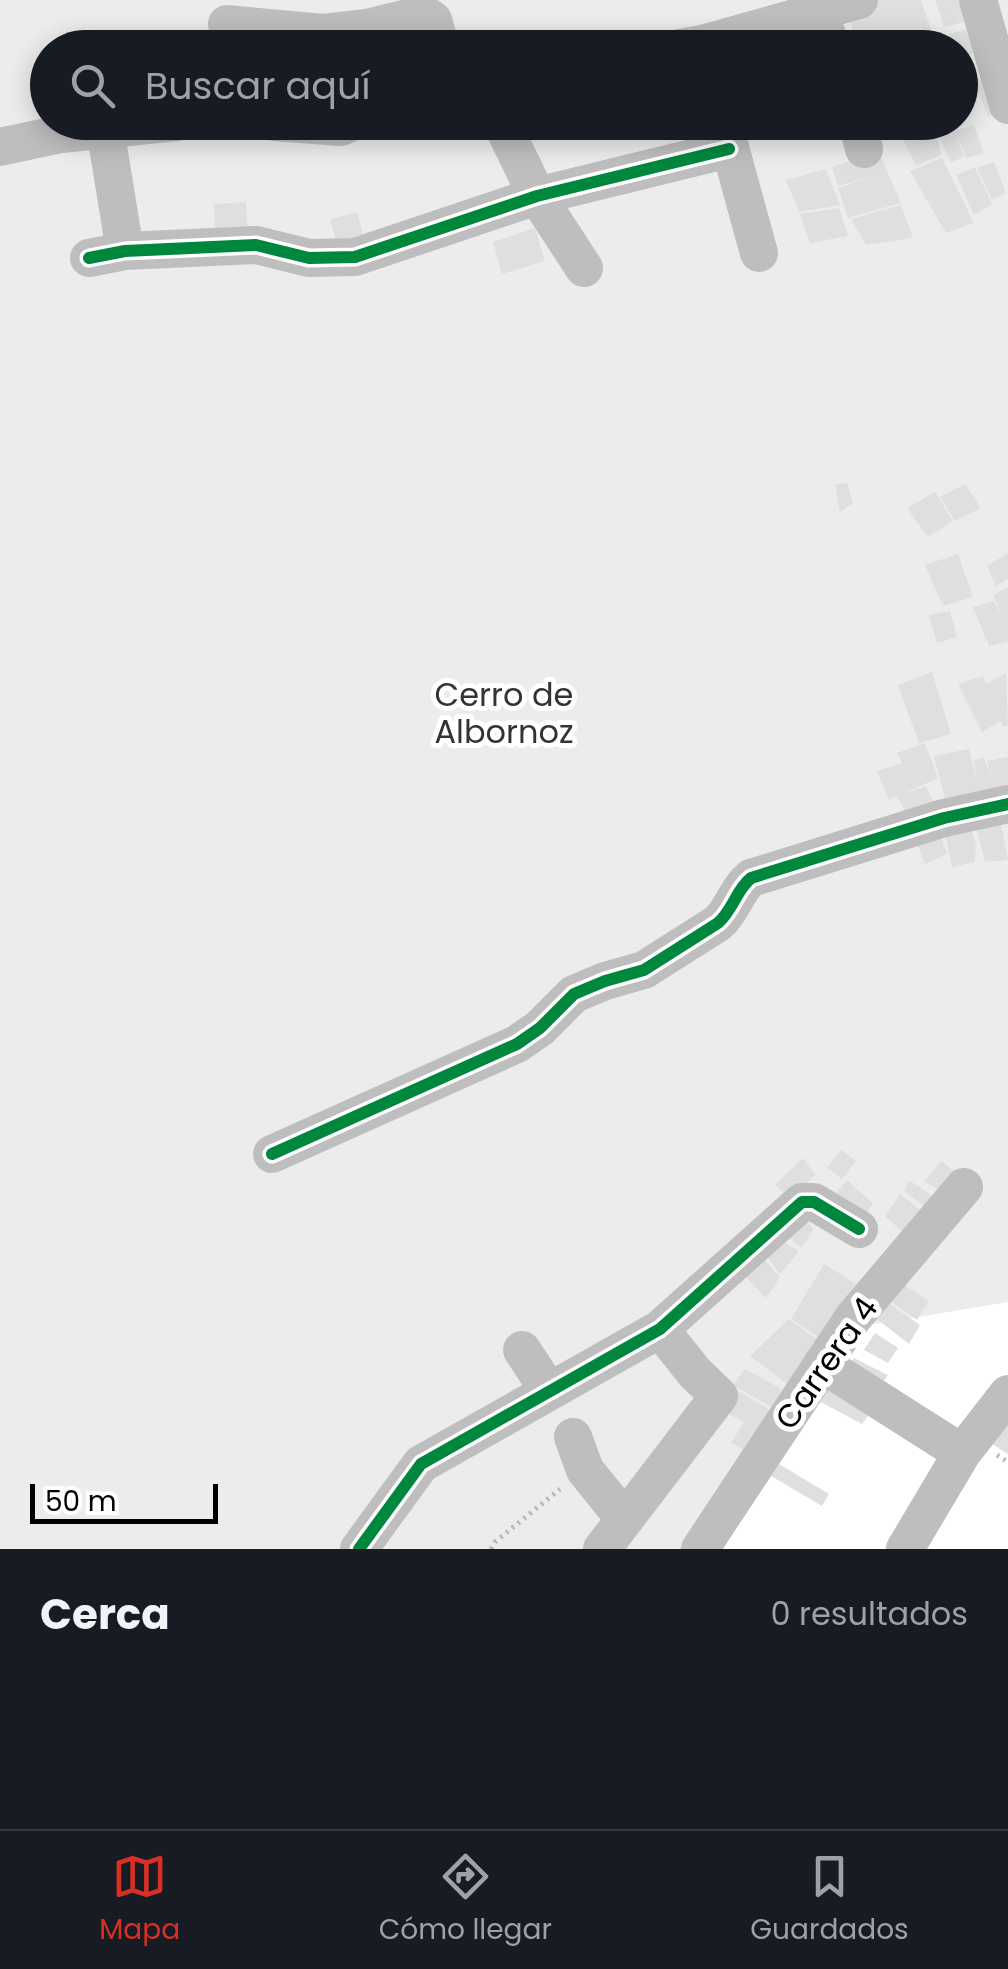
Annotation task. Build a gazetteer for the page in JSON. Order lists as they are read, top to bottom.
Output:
{
  "streets": {
    "street": ["Carrera 4"]
  },
  "parks": ["Cerro de Albornoz"],
  "scale_bar": "50 m",
  "page": {
    "search": "Buscar aquí",
    "scale": "50 m",
    "heading": ["Cerca", "0 resultados"],
    "nav": ["Mapa", "Cómo llegar", "Guardados"]
  }
}
